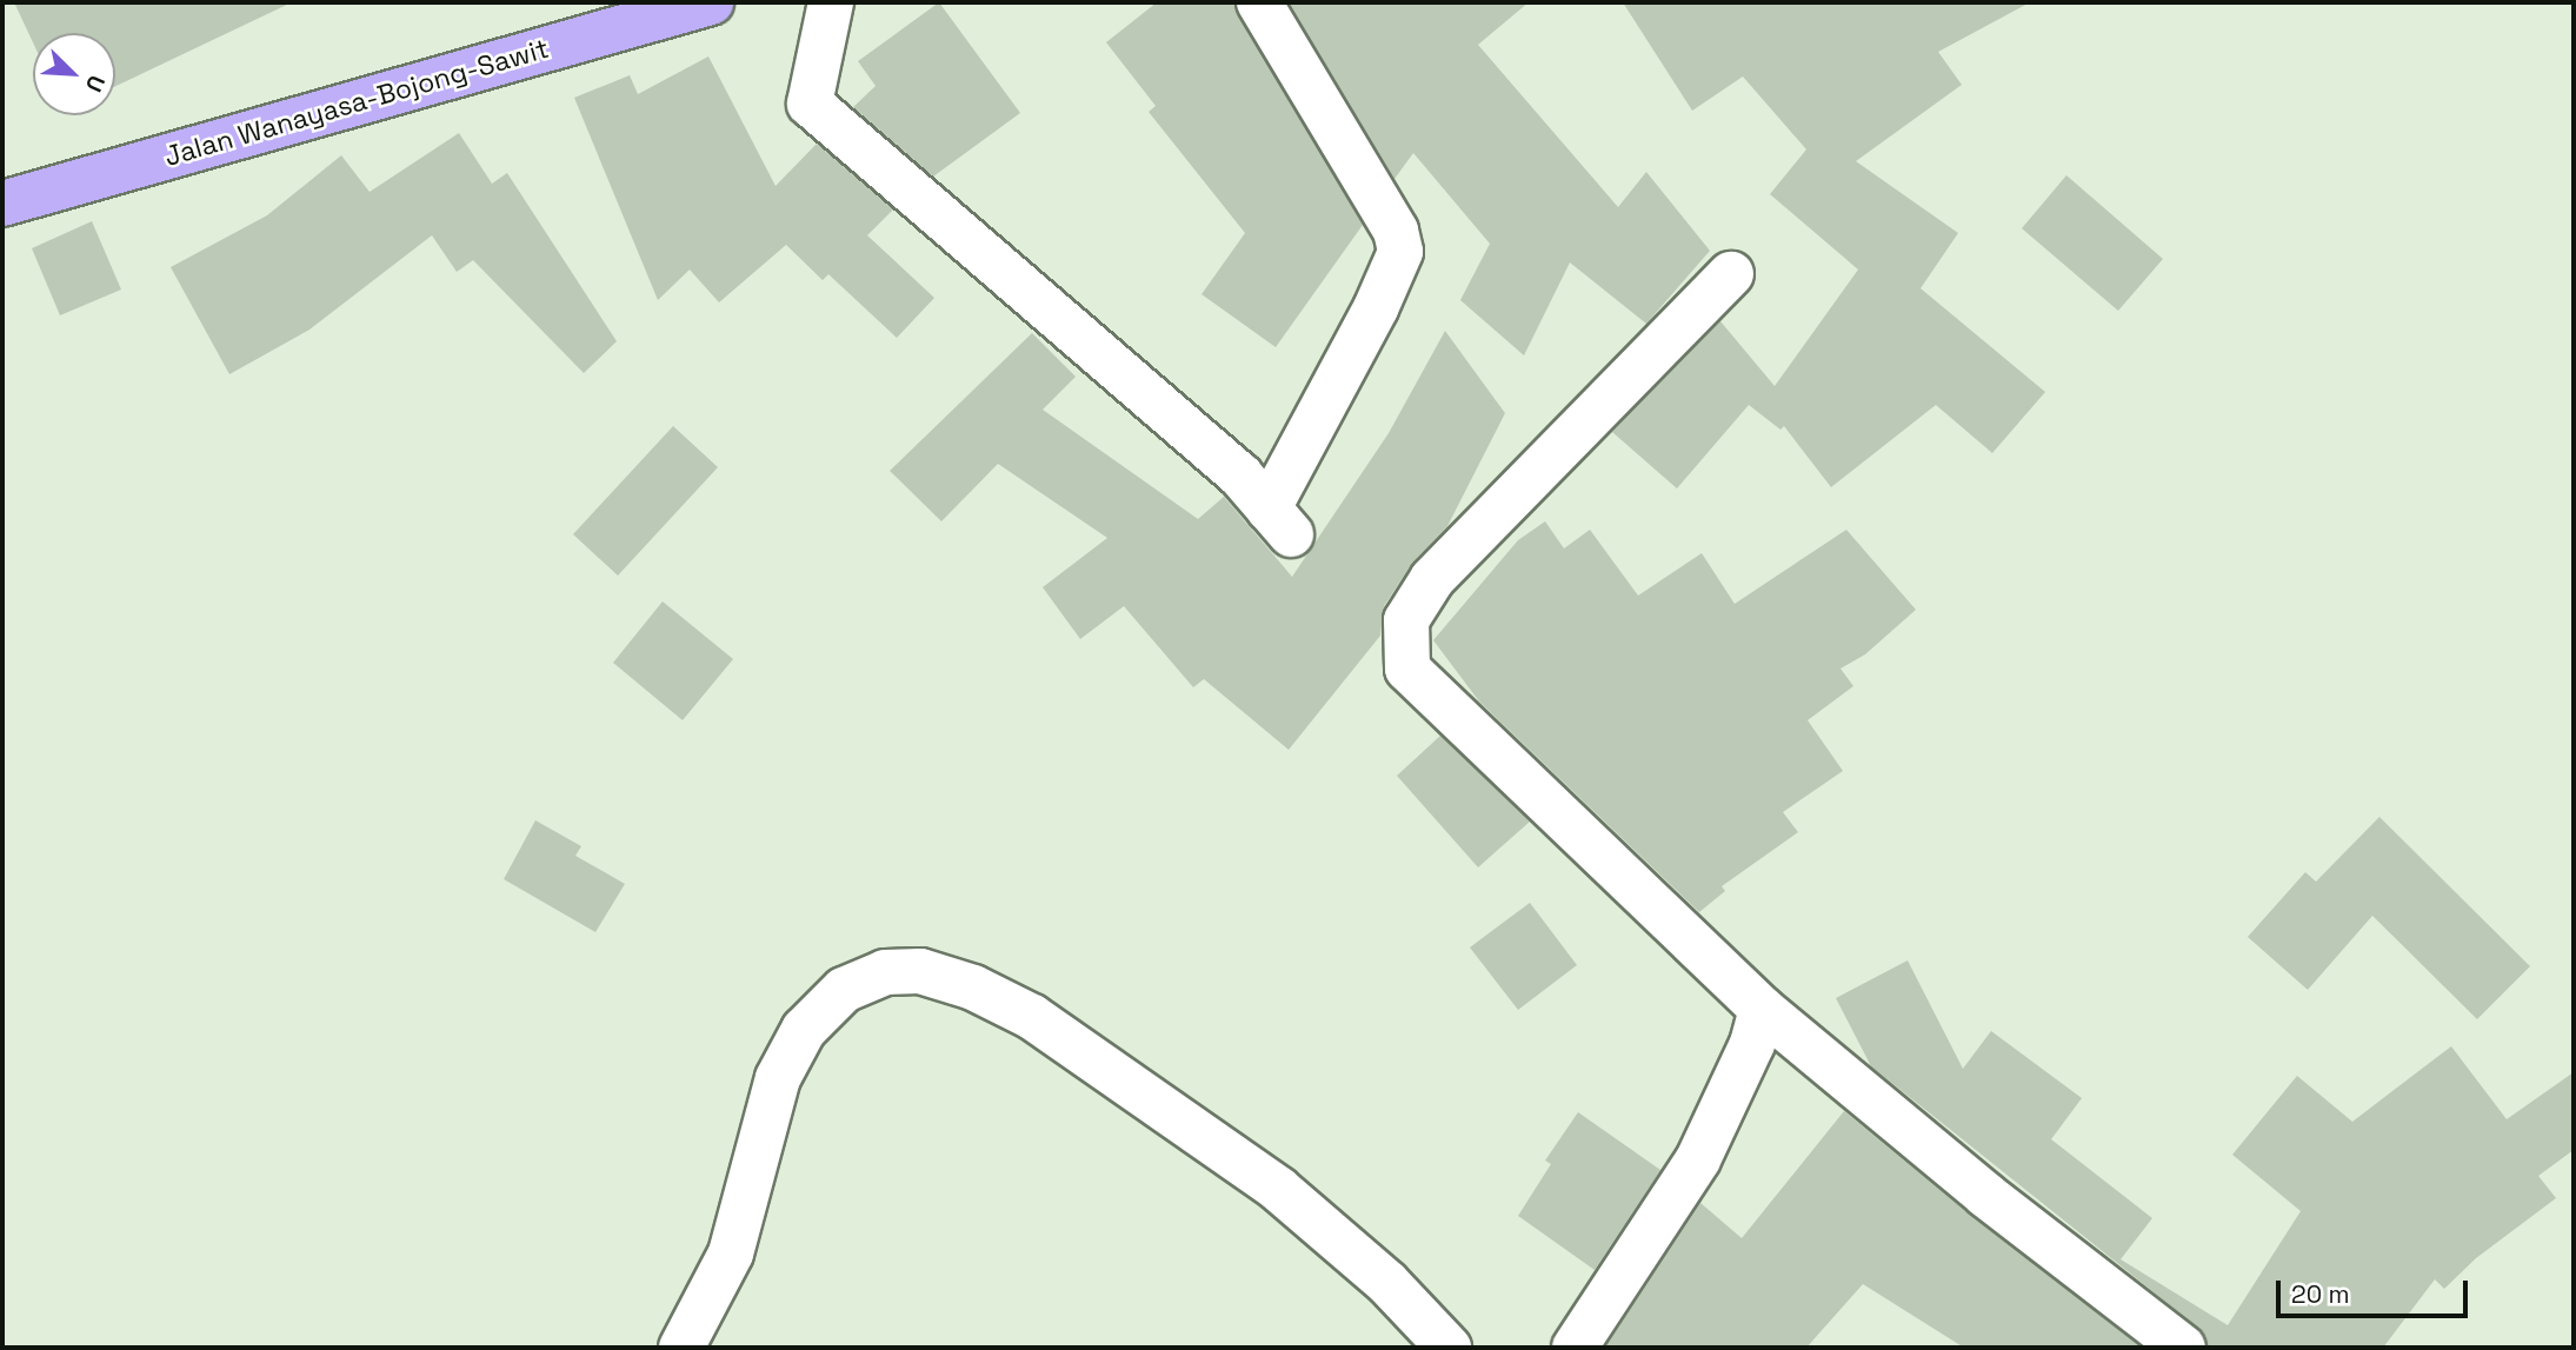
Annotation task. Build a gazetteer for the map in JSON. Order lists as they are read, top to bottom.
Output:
{
  "streets": {
    "main road": ["Jalan Wanayasa-Bojong-Sawit"]
  },
  "scale_bar": "20 m",
  "north": "bottom right"
}
